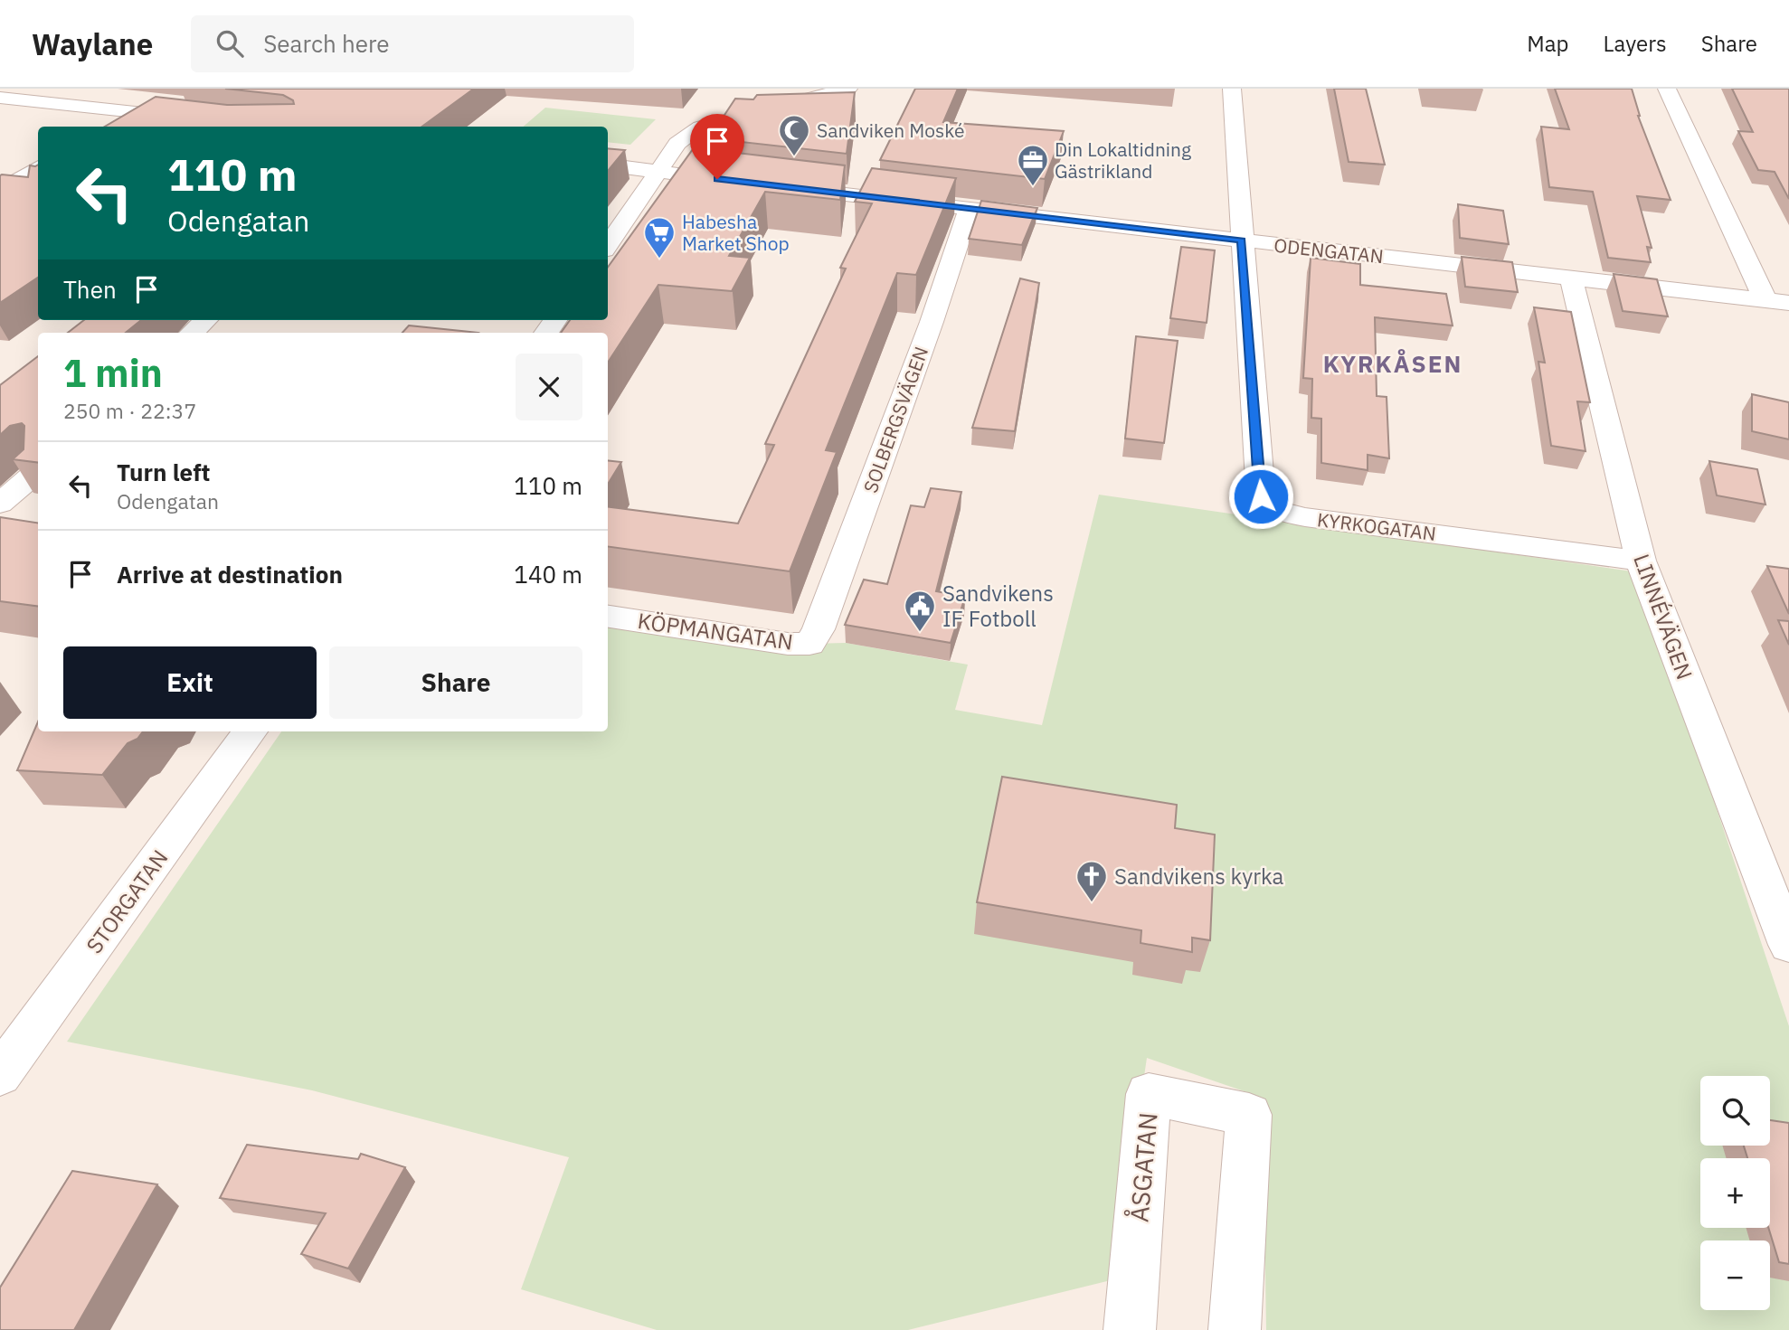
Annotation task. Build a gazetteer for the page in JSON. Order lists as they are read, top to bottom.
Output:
{
  "streets": {
    "street": [
      "ODENGATAN",
      "SOLBERGSVÄGEN",
      "KYRKOGATAN",
      "LINNÉVÄGEN",
      "KÖPMANGATAN",
      "STORGATAN",
      "ÅSGATAN"
    ]
  },
  "crossings": [
    ["ODENGATAN", "SOLBERGSVÄGEN"],
    ["ODENGATAN", "KYRKOGATAN"],
    ["ODENGATAN", "LINNÉVÄGEN"],
    ["SOLBERGSVÄGEN", "KÖPMANGATAN"],
    ["KYRKOGATAN", "LINNÉVÄGEN"]
  ],
  "districts": ["KYRKÅSEN"],
  "places": {
    "mosque": ["Sandviken Moské"],
    "office": ["Din Lokaltidning Gästrikland"],
    "supermarket": ["Habesha Market Shop"],
    "public building": ["Sandvikens IF Fotboll"],
    "church": ["Sandvikens kyrka"]
  },
  "page": {
    "header": "Waylane",
    "search": "Search here",
    "nav": ["Map", "Layers", "Share"],
    "turn": ["110 m", "Odengatan"],
    "then": "Then",
    "heading": ["1 min", "250 m · 22:37"],
    "list": [
      {
        "name": "Turn left",
        "note": "Odengatan",
        "value": "110 m"
      },
      {
        "name": "Arrive at destination",
        "value": "140 m"
      }
    ],
    "buttons": ["Exit", "Share"],
    "map_buttons": ["+", "−"]
  }
}
